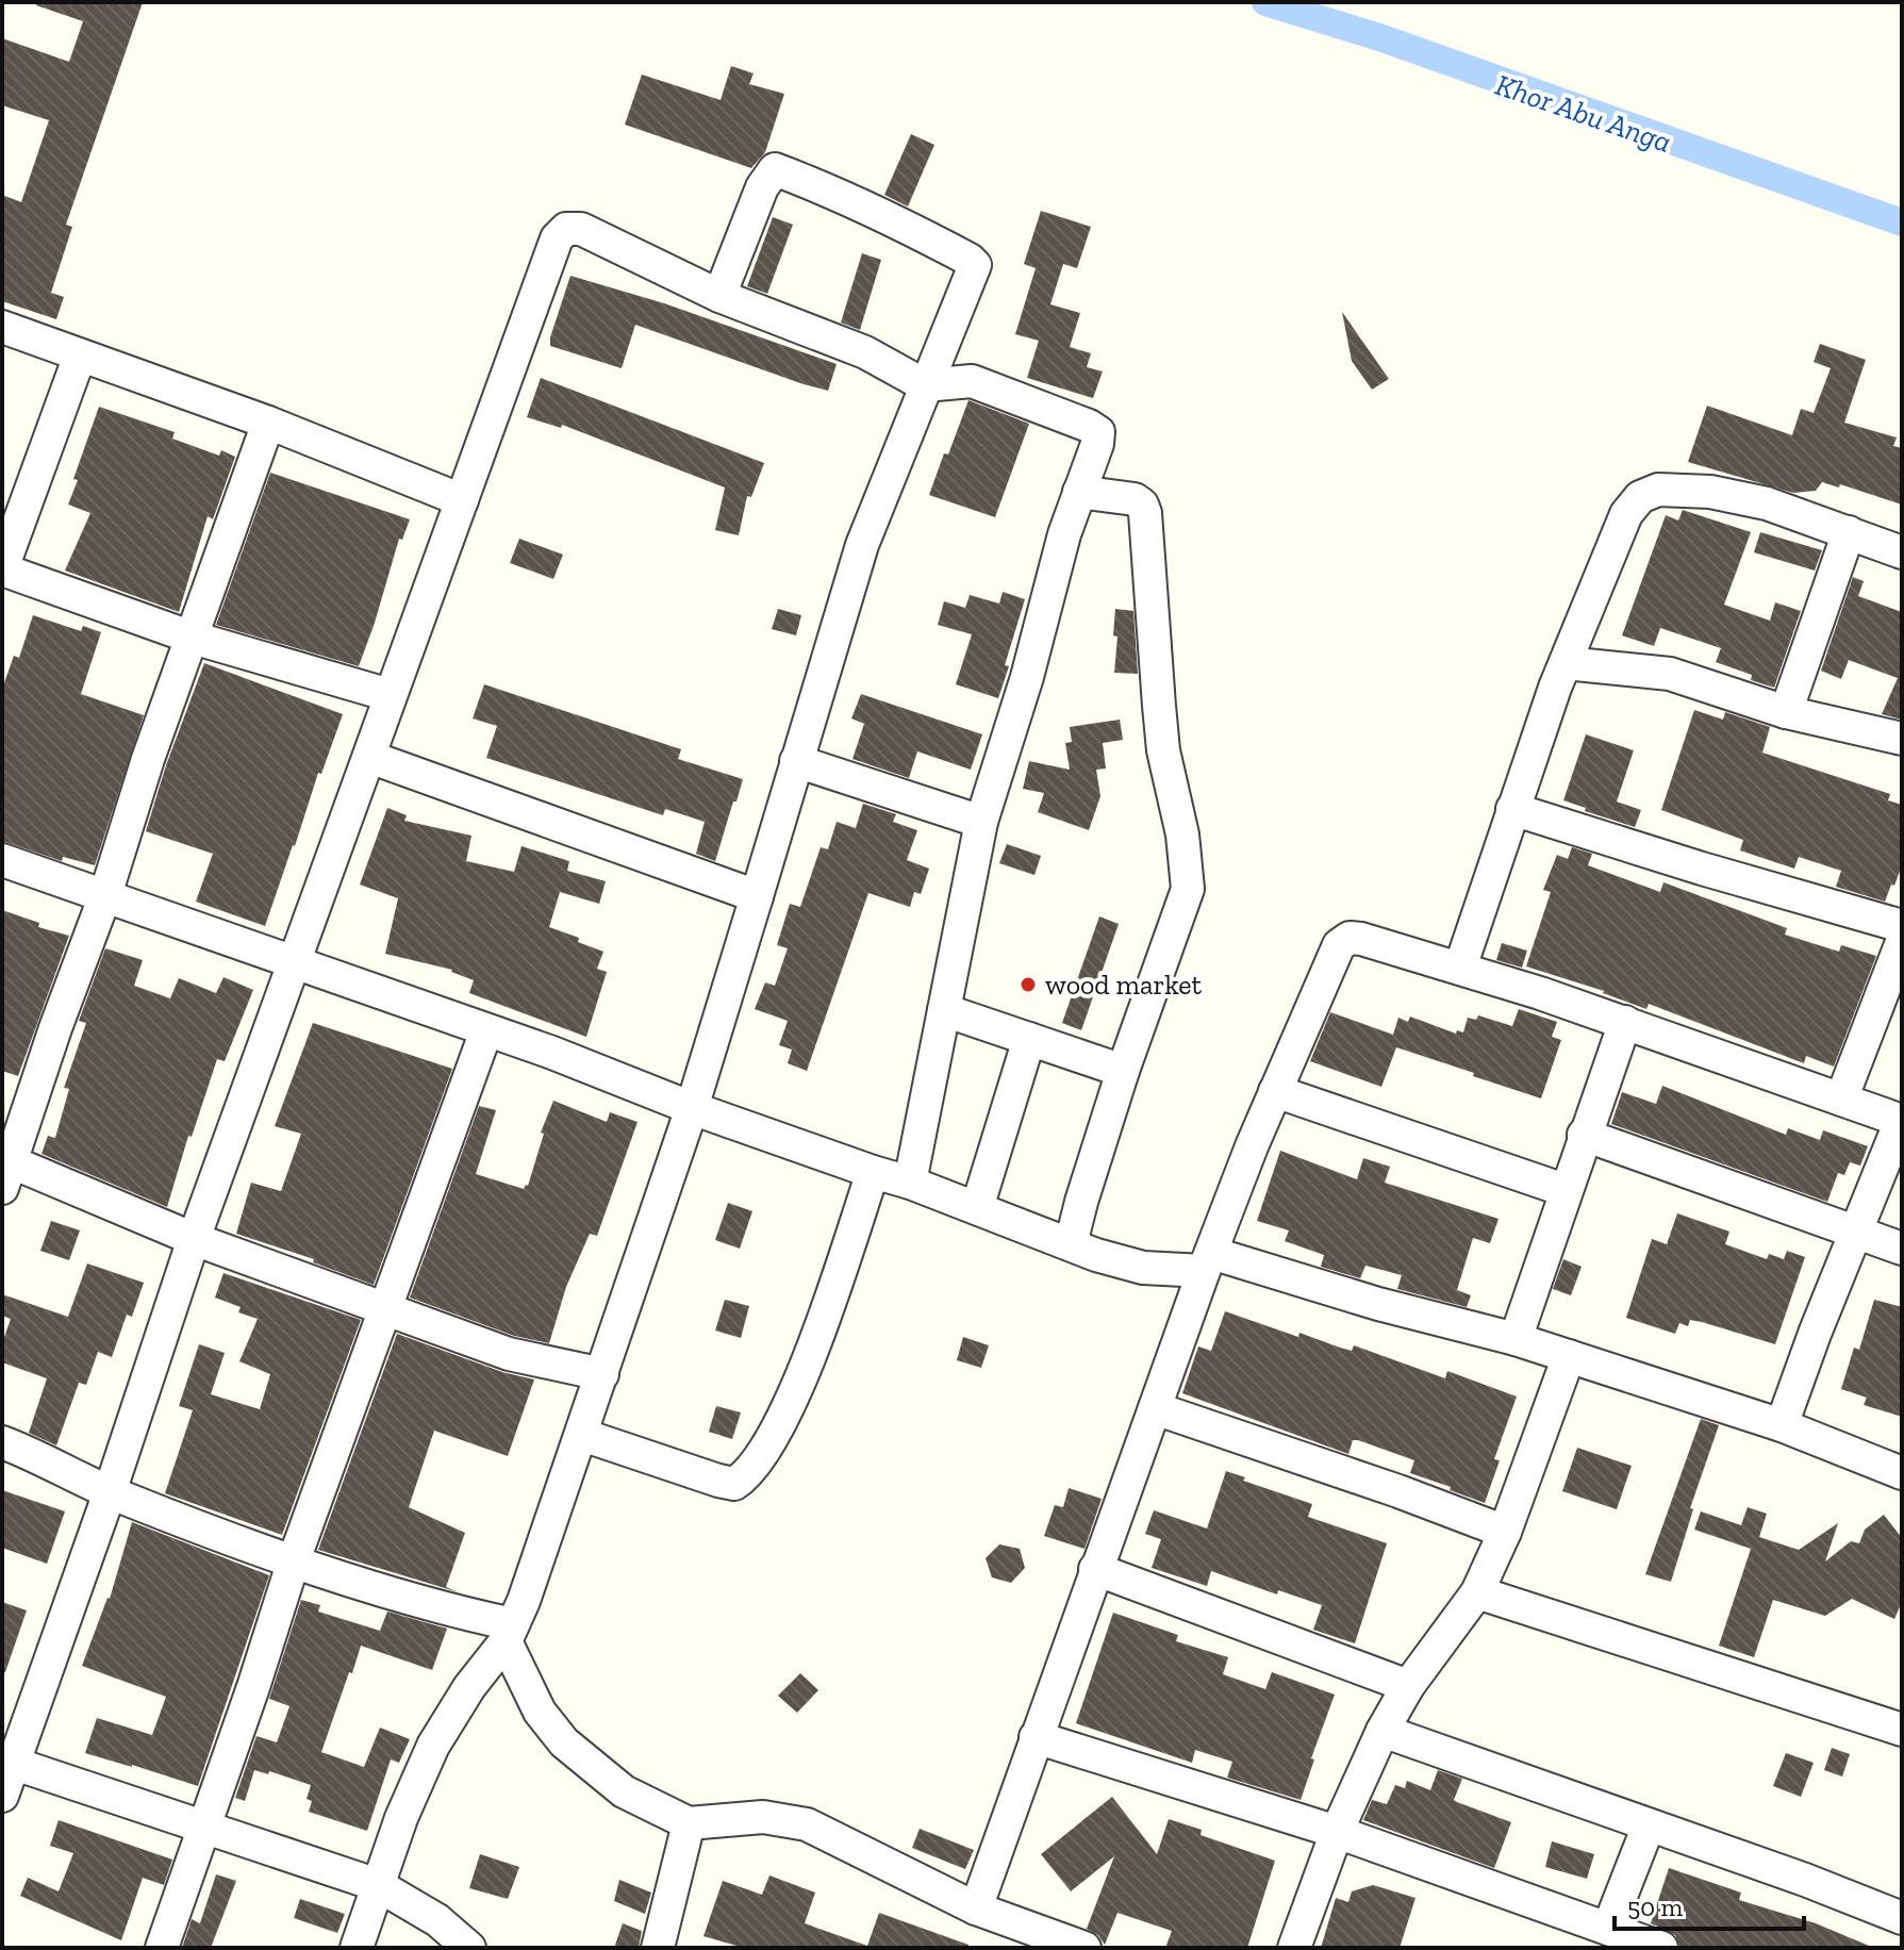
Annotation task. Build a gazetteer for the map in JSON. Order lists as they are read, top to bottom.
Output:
{
  "water": ["Khor Abu Anga"],
  "places": ["wood market"],
  "scale_bar": "50 m"
}
